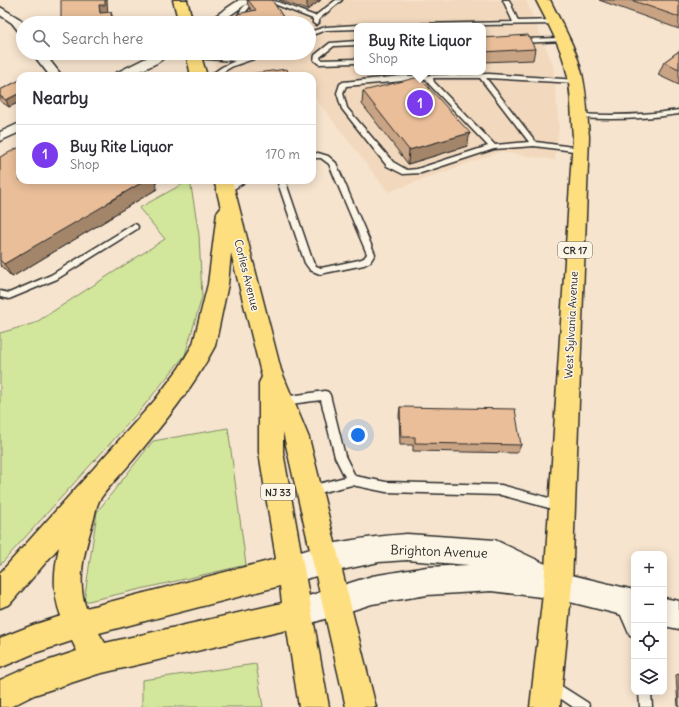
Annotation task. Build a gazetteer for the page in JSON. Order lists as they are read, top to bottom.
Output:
{
  "streets": {
    "main road": [
      "CR 17",
      "Corlies Avenue",
      "West Sylvania Avenue",
      "NJ 33"
    ],
    "street": ["Brighton Avenue"]
  },
  "crossings": [
    ["Corlies Avenue", "NJ 33"],
    ["West Sylvania Avenue", "Brighton Avenue"],
    ["NJ 33", "Brighton Avenue"]
  ],
  "page": {
    "search": "Search here",
    "popup": ["Buy Rite Liquor", "Shop"],
    "heading": "Nearby",
    "pins": "1",
    "list": [
      {
        "mark": "1",
        "name": "Buy Rite Liquor",
        "note": "Shop",
        "value": "170 m"
      }
    ],
    "map_buttons": ["+", "−"]
  }
}
